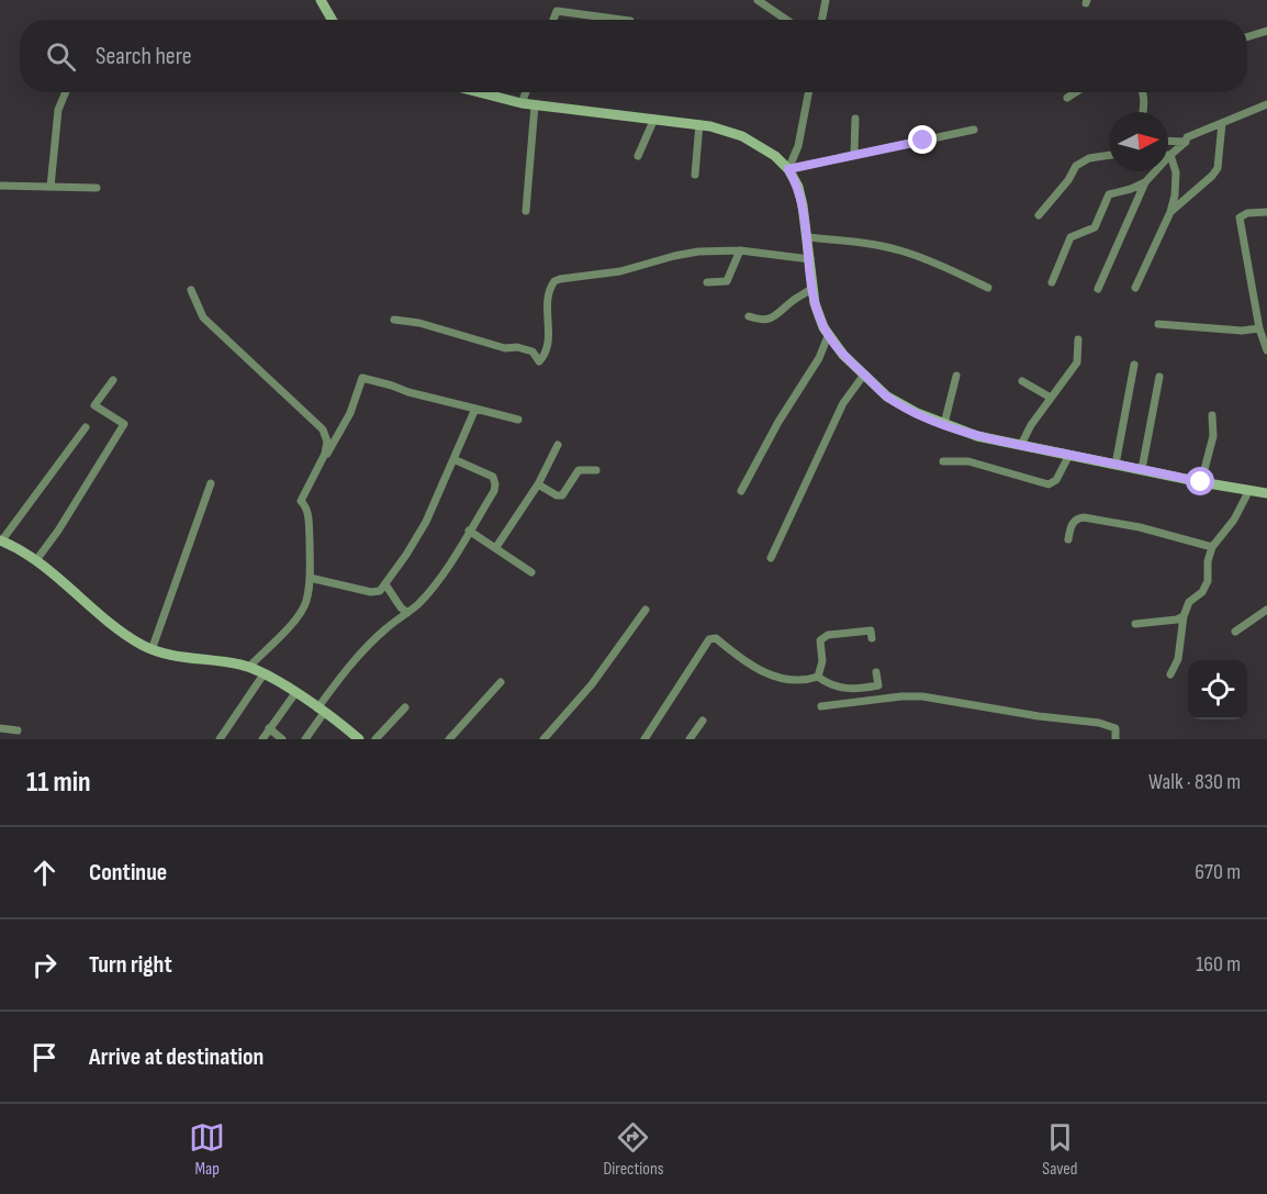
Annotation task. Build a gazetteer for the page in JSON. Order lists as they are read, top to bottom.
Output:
{
  "north": "right",
  "page": {
    "search": "Search here",
    "heading": ["11 min", "Walk · 830 m"],
    "list": [
      ["Continue", "670 m"],
      ["Turn right", "160 m"],
      "Arrive at destination"
    ],
    "nav": ["Map", "Directions", "Saved"]
  }
}
